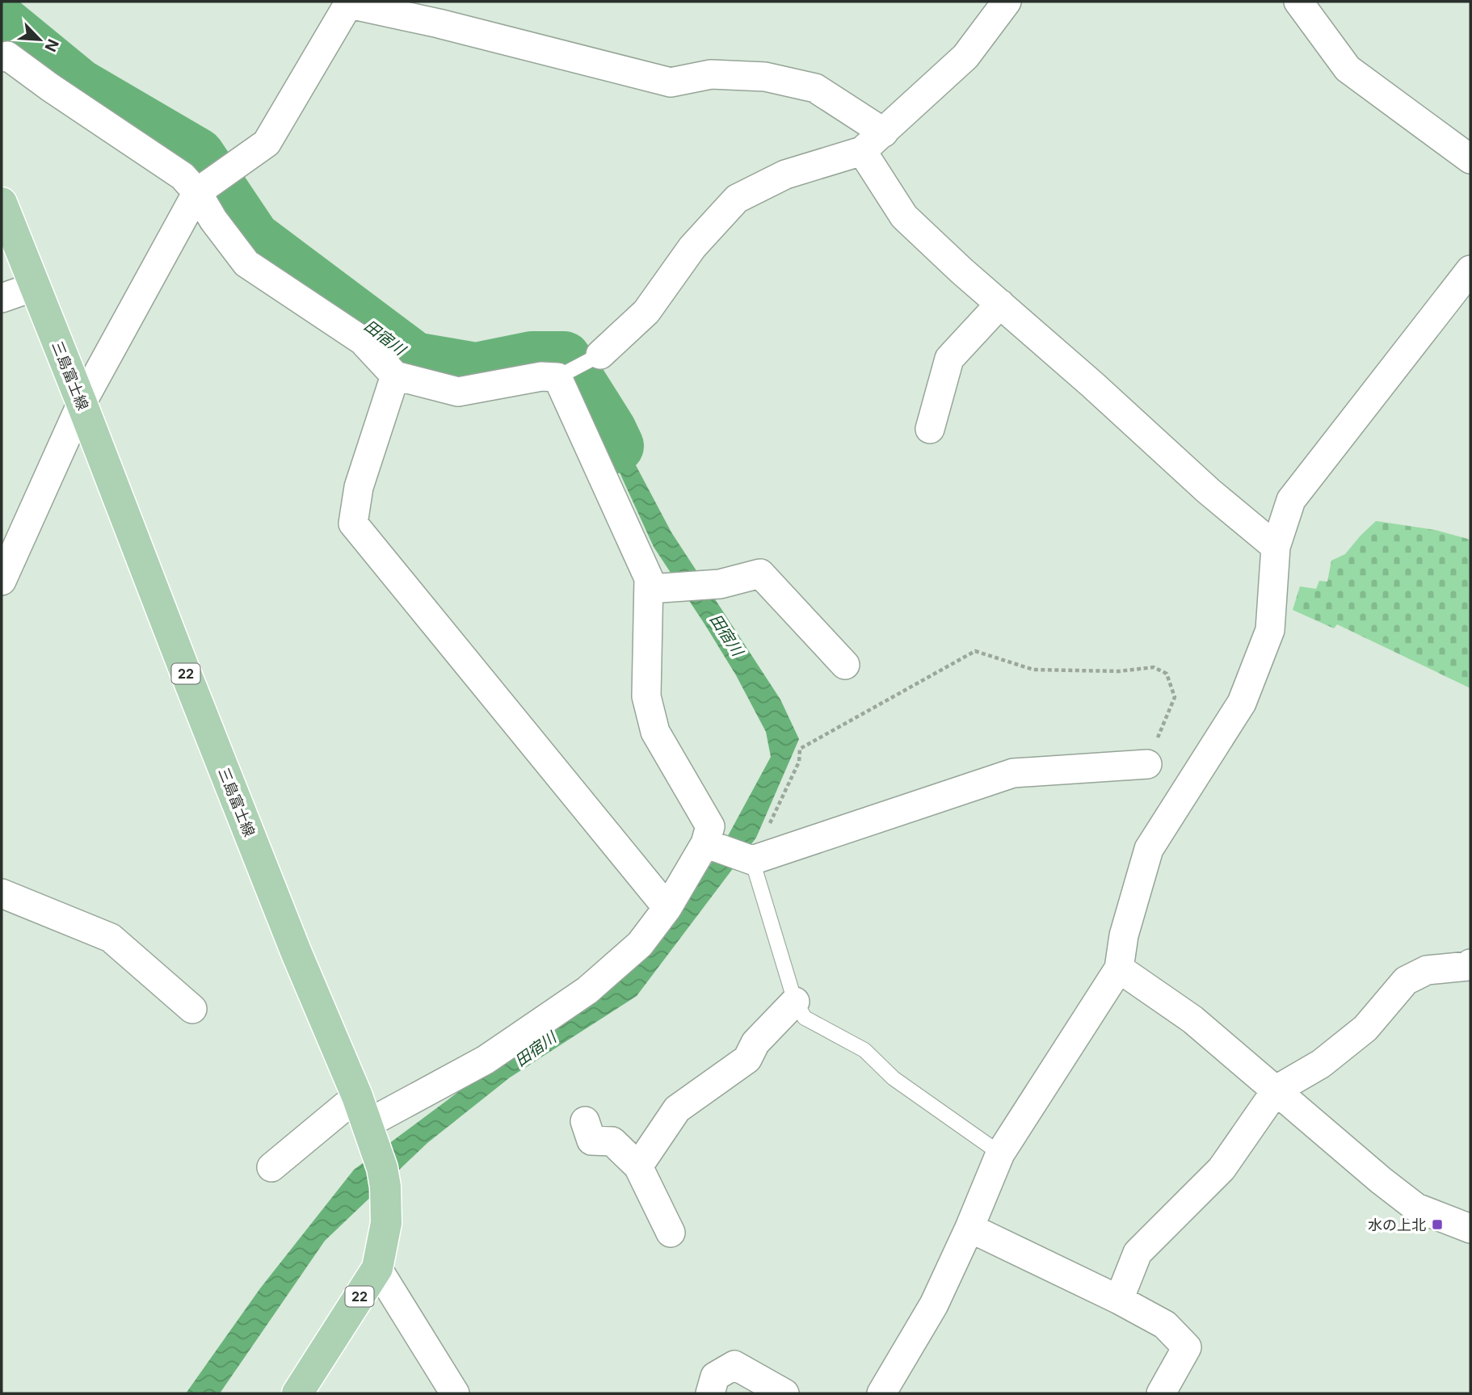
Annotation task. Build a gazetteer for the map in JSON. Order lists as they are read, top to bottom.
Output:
{
  "streets": {
    "main road": ["三島富士線", "22"]
  },
  "water": ["田宿川"],
  "places": {
    "transit": ["水の上北"]
  },
  "north": "bottom right"
}
